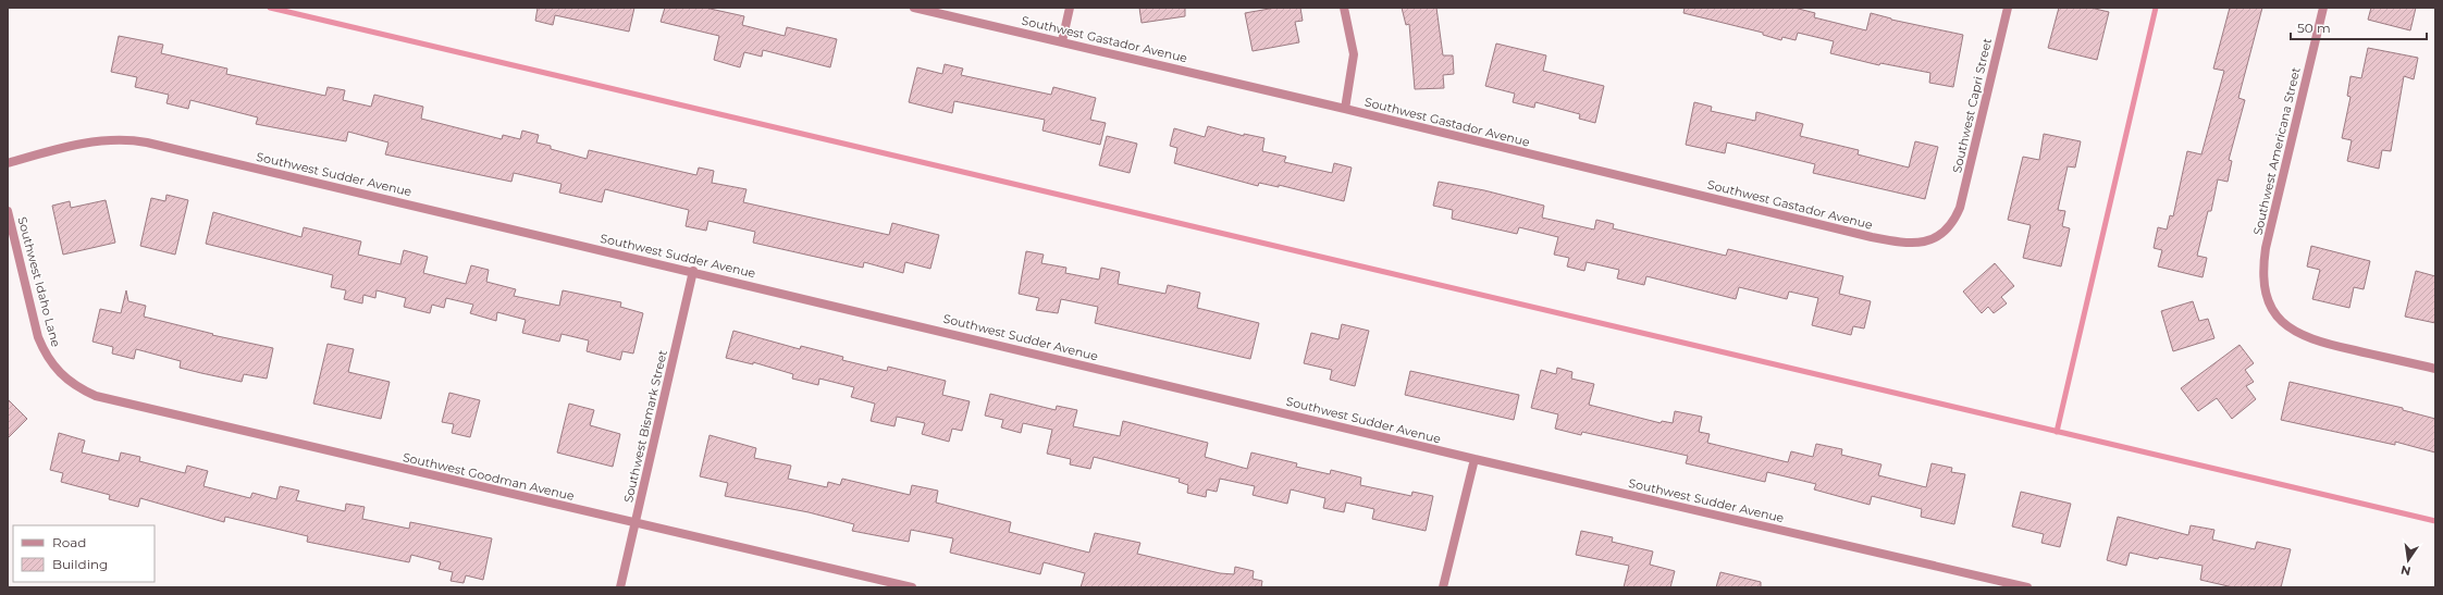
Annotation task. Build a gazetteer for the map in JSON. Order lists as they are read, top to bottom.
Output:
{
  "streets": {
    "street": [
      "Southwest Gastador Avenue",
      "Southwest Capri Street",
      "Southwest Americana Street",
      "Southwest Sudder Avenue",
      "Southwest Idaho Lane",
      "Southwest Bismark Street",
      "Southwest Goodman Avenue"
    ]
  },
  "crossings": [
    ["Southwest Gastador Avenue", "Southwest Capri Street"],
    ["Southwest Sudder Avenue", "Southwest Bismark Street"],
    ["Southwest Idaho Lane", "Southwest Goodman Avenue"],
    ["Southwest Bismark Street", "Southwest Goodman Avenue"]
  ],
  "legend": ["Road", "Building"],
  "scale_bar": "50 m",
  "north": "bottom"
}
